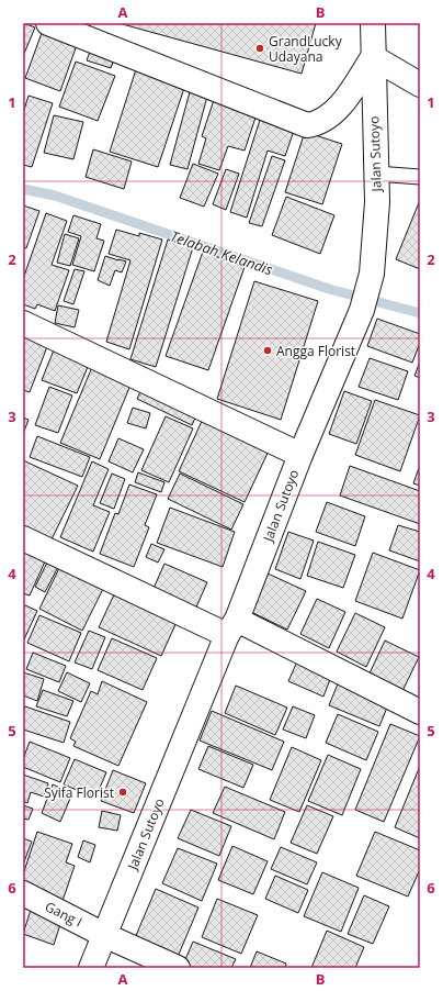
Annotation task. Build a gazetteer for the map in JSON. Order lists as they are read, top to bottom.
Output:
{
  "streets": {
    "street": ["Jalan Sutoyo", "Gang I"]
  },
  "crossings": [
    ["Jalan Sutoyo", "Gang I"]
  ],
  "water": ["Telabah Kelandis"],
  "places": ["GrandLucky Udayana", "Angga Florist", "Syifa Florist"],
  "grid": {
    "columns": ["A", "B"],
    "rows": [
      "1",
      "2",
      "3",
      "4",
      "5",
      "6"
    ]
  }
}
